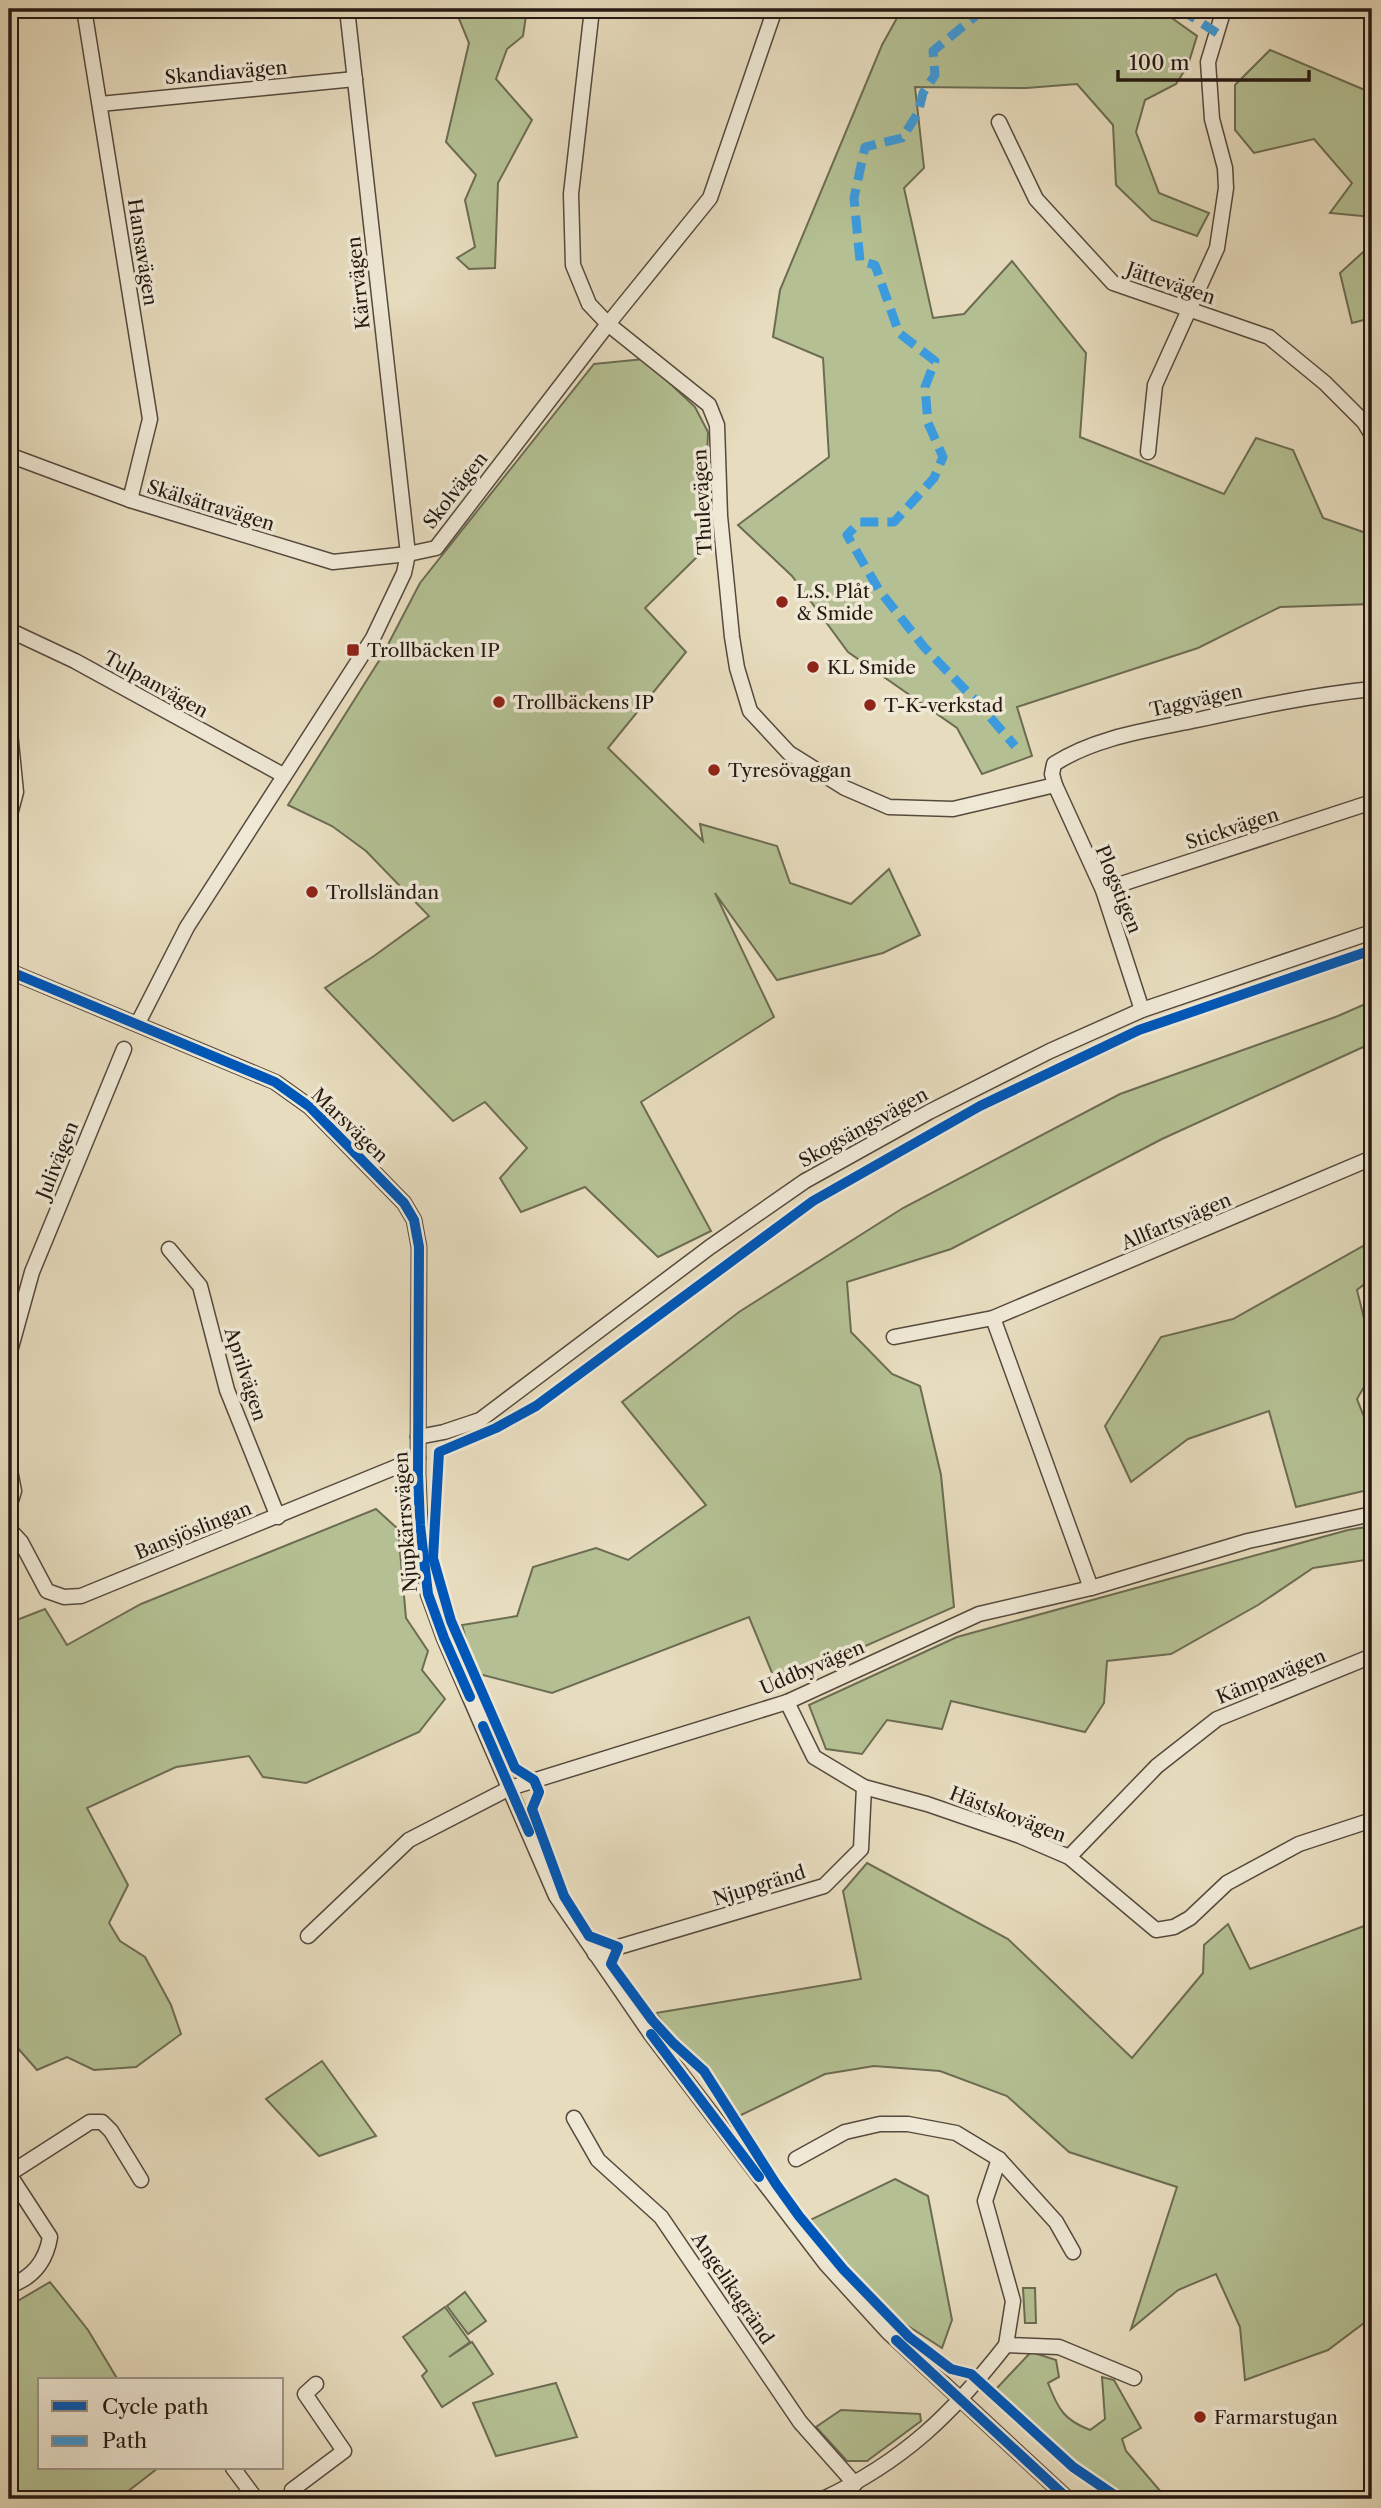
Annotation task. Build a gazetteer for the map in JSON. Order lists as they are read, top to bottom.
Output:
{
  "streets": {
    "street": [
      "Skandiavägen",
      "Hansavägen",
      "Kärrvägen",
      "Jättevägen",
      "Skolvägen",
      "Thulevägen",
      "Skälsätravägen",
      "Tulpanvägen",
      "Taggvägen",
      "Stickvägen",
      "Plogstigen",
      "Marsvägen",
      "Skogsängsvägen",
      "Julivägen",
      "Allfartsvägen",
      "Aprilvägen",
      "Njupkärrsvägen",
      "Bansjöslingan",
      "Uddbyvägen",
      "Kämpavägen",
      "Hästskovägen",
      "Njupgränd",
      "Angelikagränd"
    ]
  },
  "crossings": [
    ["Skandiavägen", "Hansavägen"],
    ["Skandiavägen", "Kärrvägen"],
    ["Hansavägen", "Skälsätravägen"],
    ["Kärrvägen", "Skolvägen"],
    ["Kärrvägen", "Skälsätravägen"],
    ["Skolvägen", "Thulevägen"],
    ["Skolvägen", "Skälsätravägen"],
    ["Thulevägen", "Taggvägen"],
    ["Thulevägen", "Plogstigen"],
    ["Taggvägen", "Plogstigen"],
    ["Stickvägen", "Plogstigen"],
    ["Plogstigen", "Skogsängsvägen"],
    ["Marsvägen", "Skogsängsvägen"],
    ["Marsvägen", "Njupkärrsvägen"],
    ["Skogsängsvägen", "Njupkärrsvägen"],
    ["Aprilvägen", "Bansjöslingan"],
    ["Njupkärrsvägen", "Bansjöslingan"],
    ["Njupkärrsvägen", "Uddbyvägen"],
    ["Njupkärrsvägen", "Njupgränd"],
    ["Uddbyvägen", "Hästskovägen"],
    ["Kämpavägen", "Hästskovägen"],
    ["Hästskovägen", "Njupgränd"]
  ],
  "places": {
    "other": [
      "L.S. Plåt & Smide",
      "KL Smide",
      "Trollbäckens IP",
      "T-K-verkstad",
      "Tyresövaggan",
      "Trollsländan",
      "Farmarstugan"
    ],
    "transit": ["Trollbäcken IP"]
  },
  "legend": ["Cycle path", "Path"],
  "scale_bar": "100 m"
}
